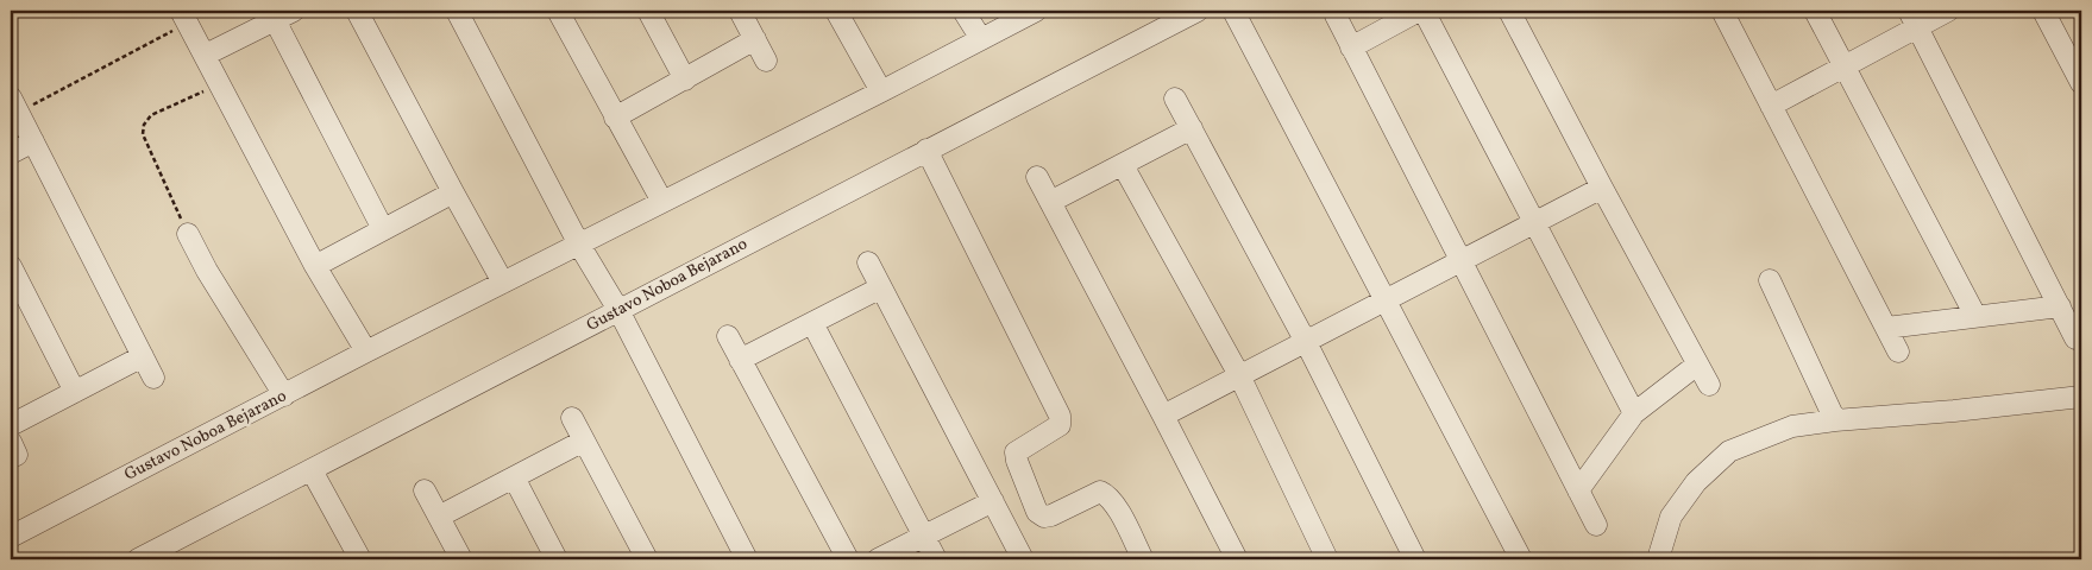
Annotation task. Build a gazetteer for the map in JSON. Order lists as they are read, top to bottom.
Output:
{
  "streets": {
    "street": ["Gustavo Noboa Bejarano"]
  }
}
